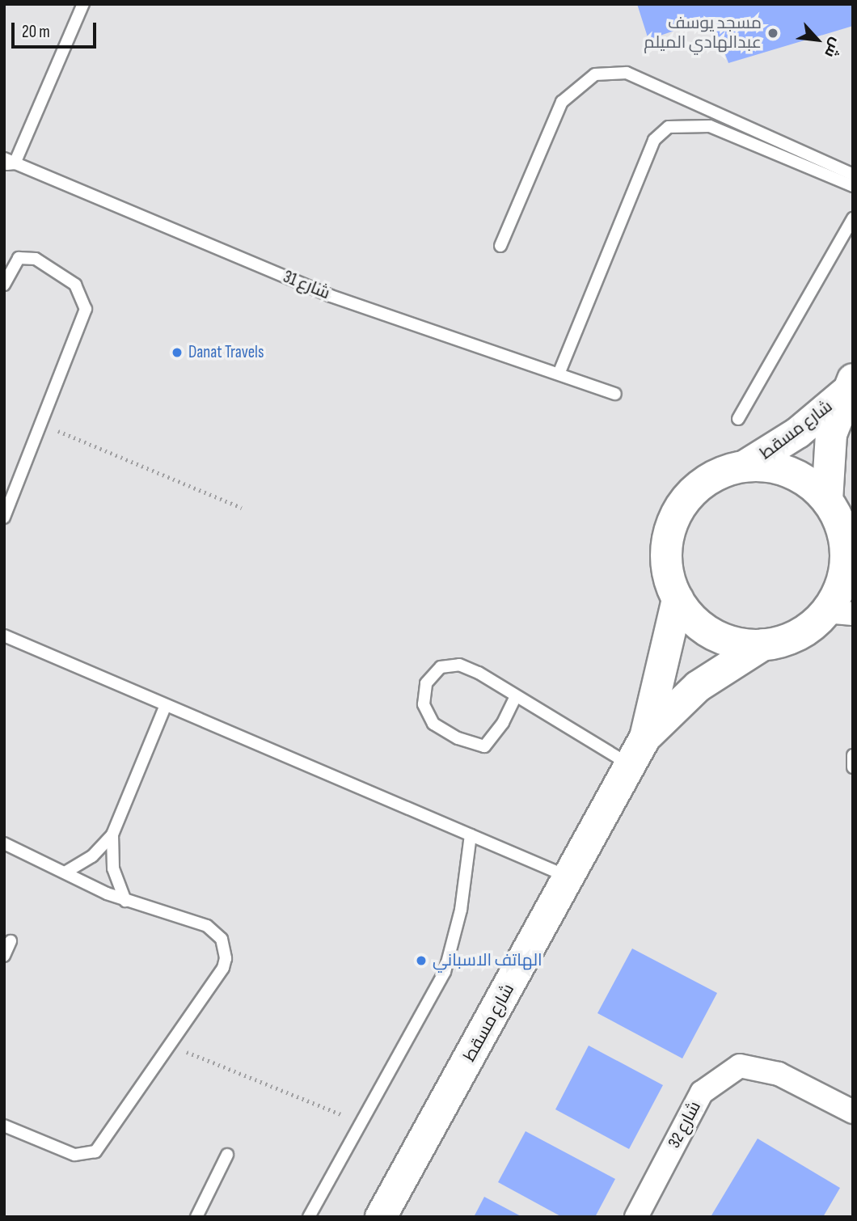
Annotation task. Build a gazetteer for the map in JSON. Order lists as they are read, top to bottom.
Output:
{
  "streets": {
    "street": ["شارع مسقط", "شارع 32"],
    "lane": ["شارع 31"]
  },
  "places": ["مسجد يوسف عبدالهادي الميلم", "Danat Travels", "الهاتف الاسباني"],
  "scale_bar": "20 m",
  "north": "bottom right"
}
